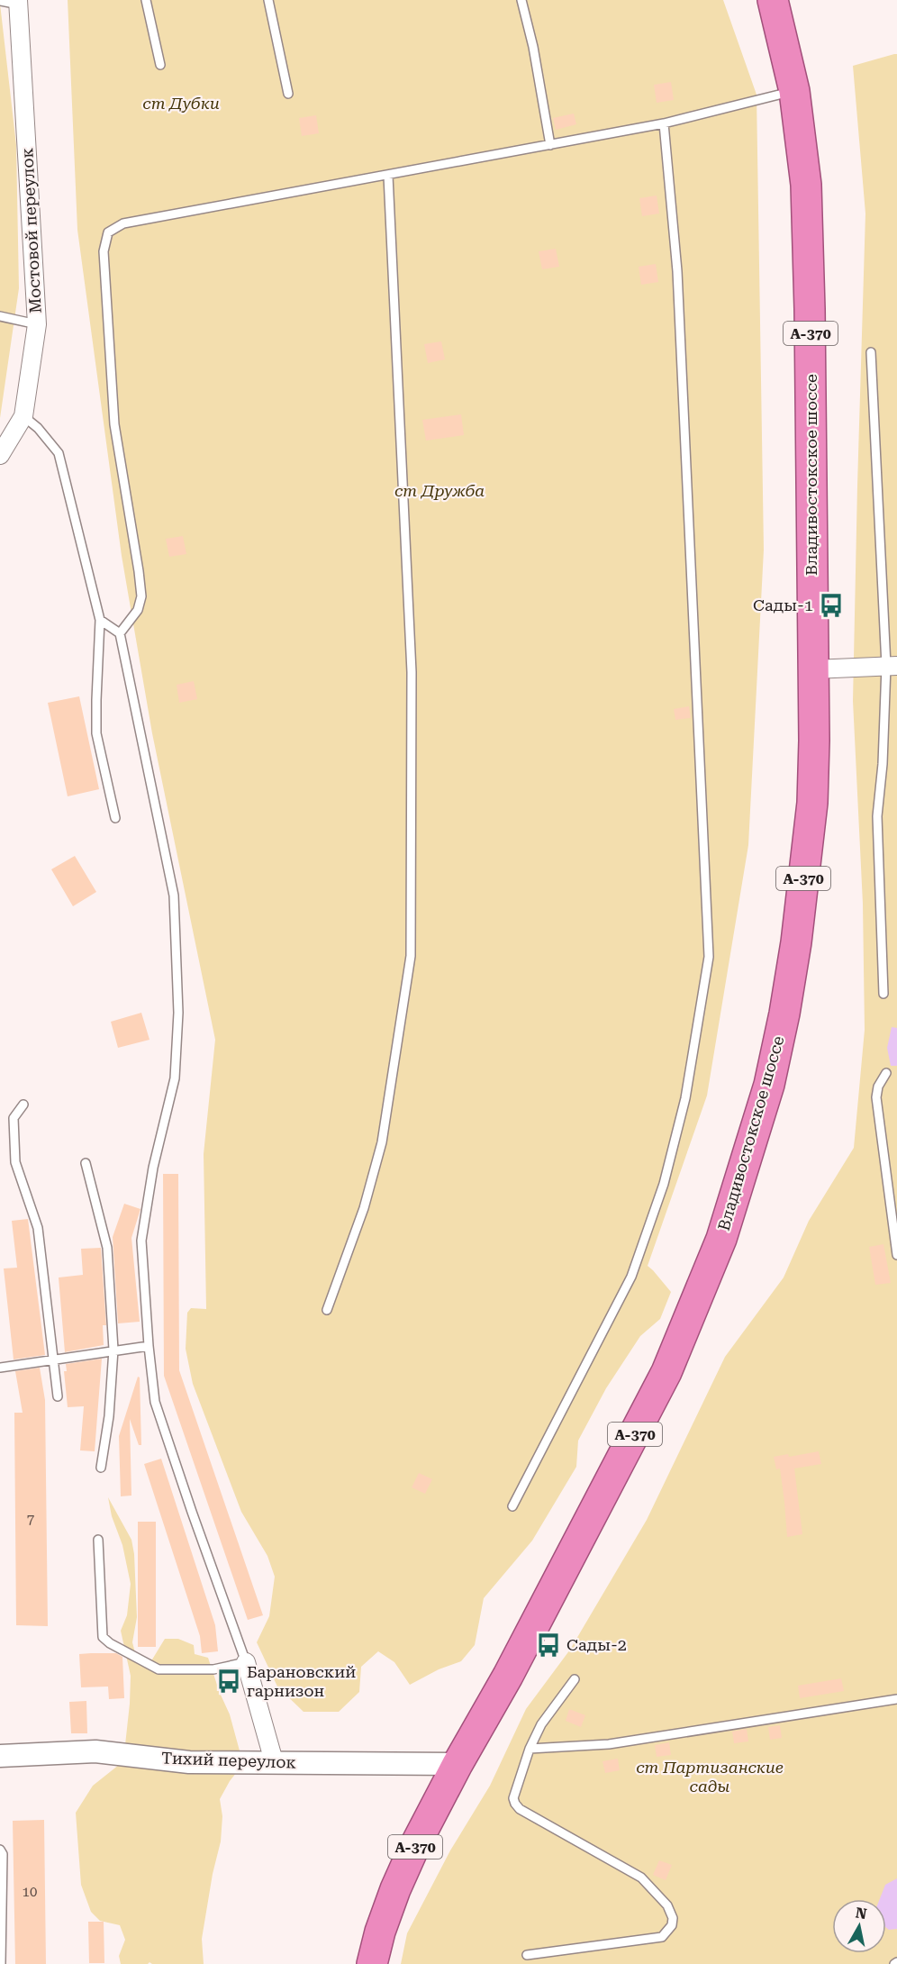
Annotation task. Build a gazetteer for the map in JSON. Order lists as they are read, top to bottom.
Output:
{
  "streets": {
    "highway": ["А-370", "Владивостокское шоссе"],
    "street": ["Мостовой переулок", "Тихий переулок"]
  },
  "crossings": [
    ["Владивостокское шоссе", "Тихий переулок"]
  ],
  "parks": ["ст Дубки", "ст Дружба", "ст Партизанские сады"],
  "places": {
    "bus stop": ["Сады-1", "Сады-2", "Барановский гарнизон"]
  },
  "house_numbers": ["7", "10"],
  "north": "top"
}
